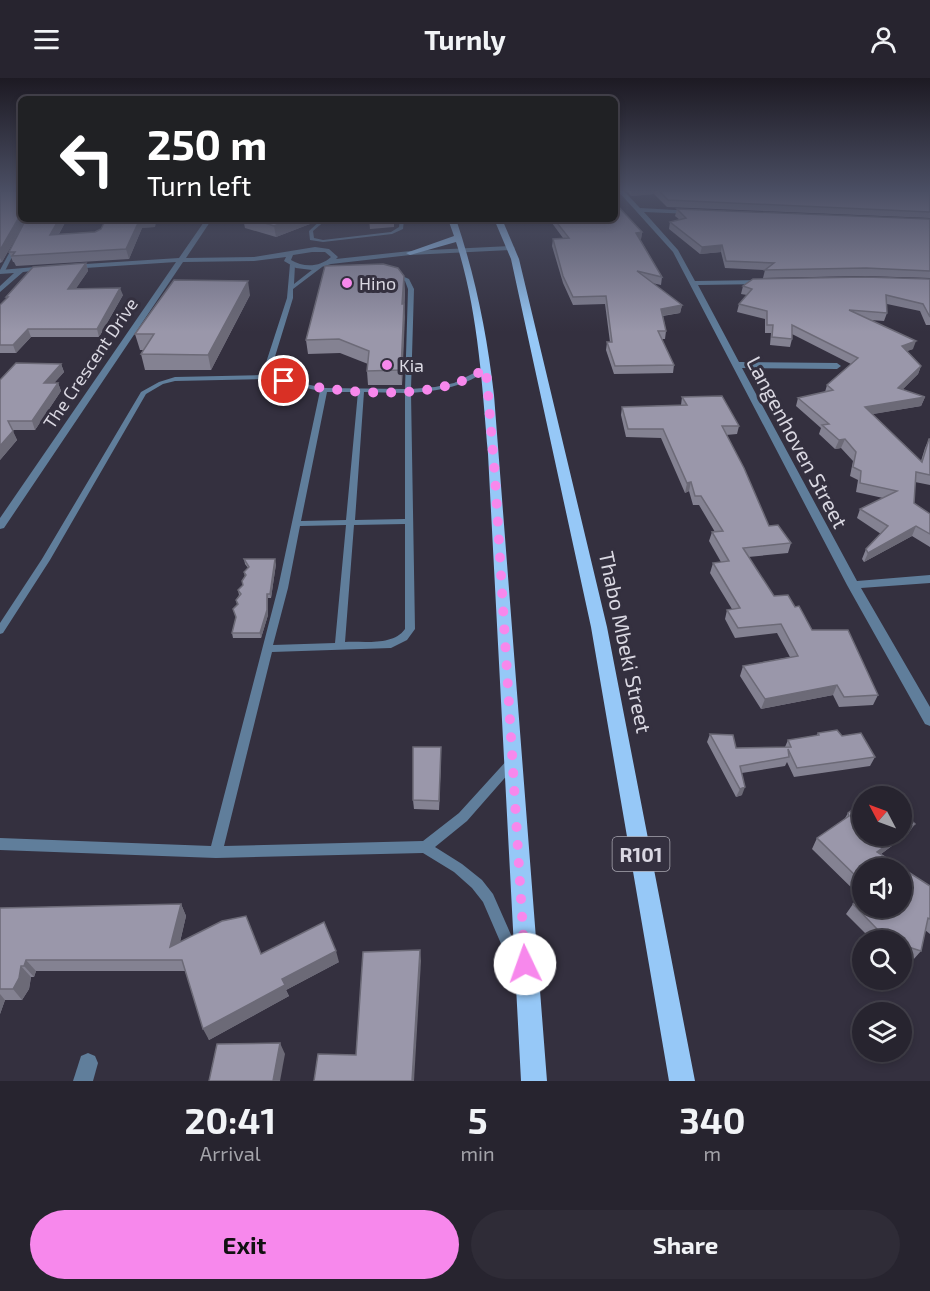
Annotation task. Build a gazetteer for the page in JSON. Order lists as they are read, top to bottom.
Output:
{
  "streets": {
    "main road": ["Thabo Mbeki Street", "R101"],
    "street": ["The Crescent Drive", "Langenhoven Street"]
  },
  "places": ["Hino", "Kia"],
  "north": "top left",
  "page": {
    "header": "Turnly",
    "turn": ["250 m", "Turn left"],
    "eta": [
      "20:41",
      "Arrival",
      "5",
      "min",
      "340",
      "m"
    ],
    "buttons": ["Exit", "Share"]
  }
}
